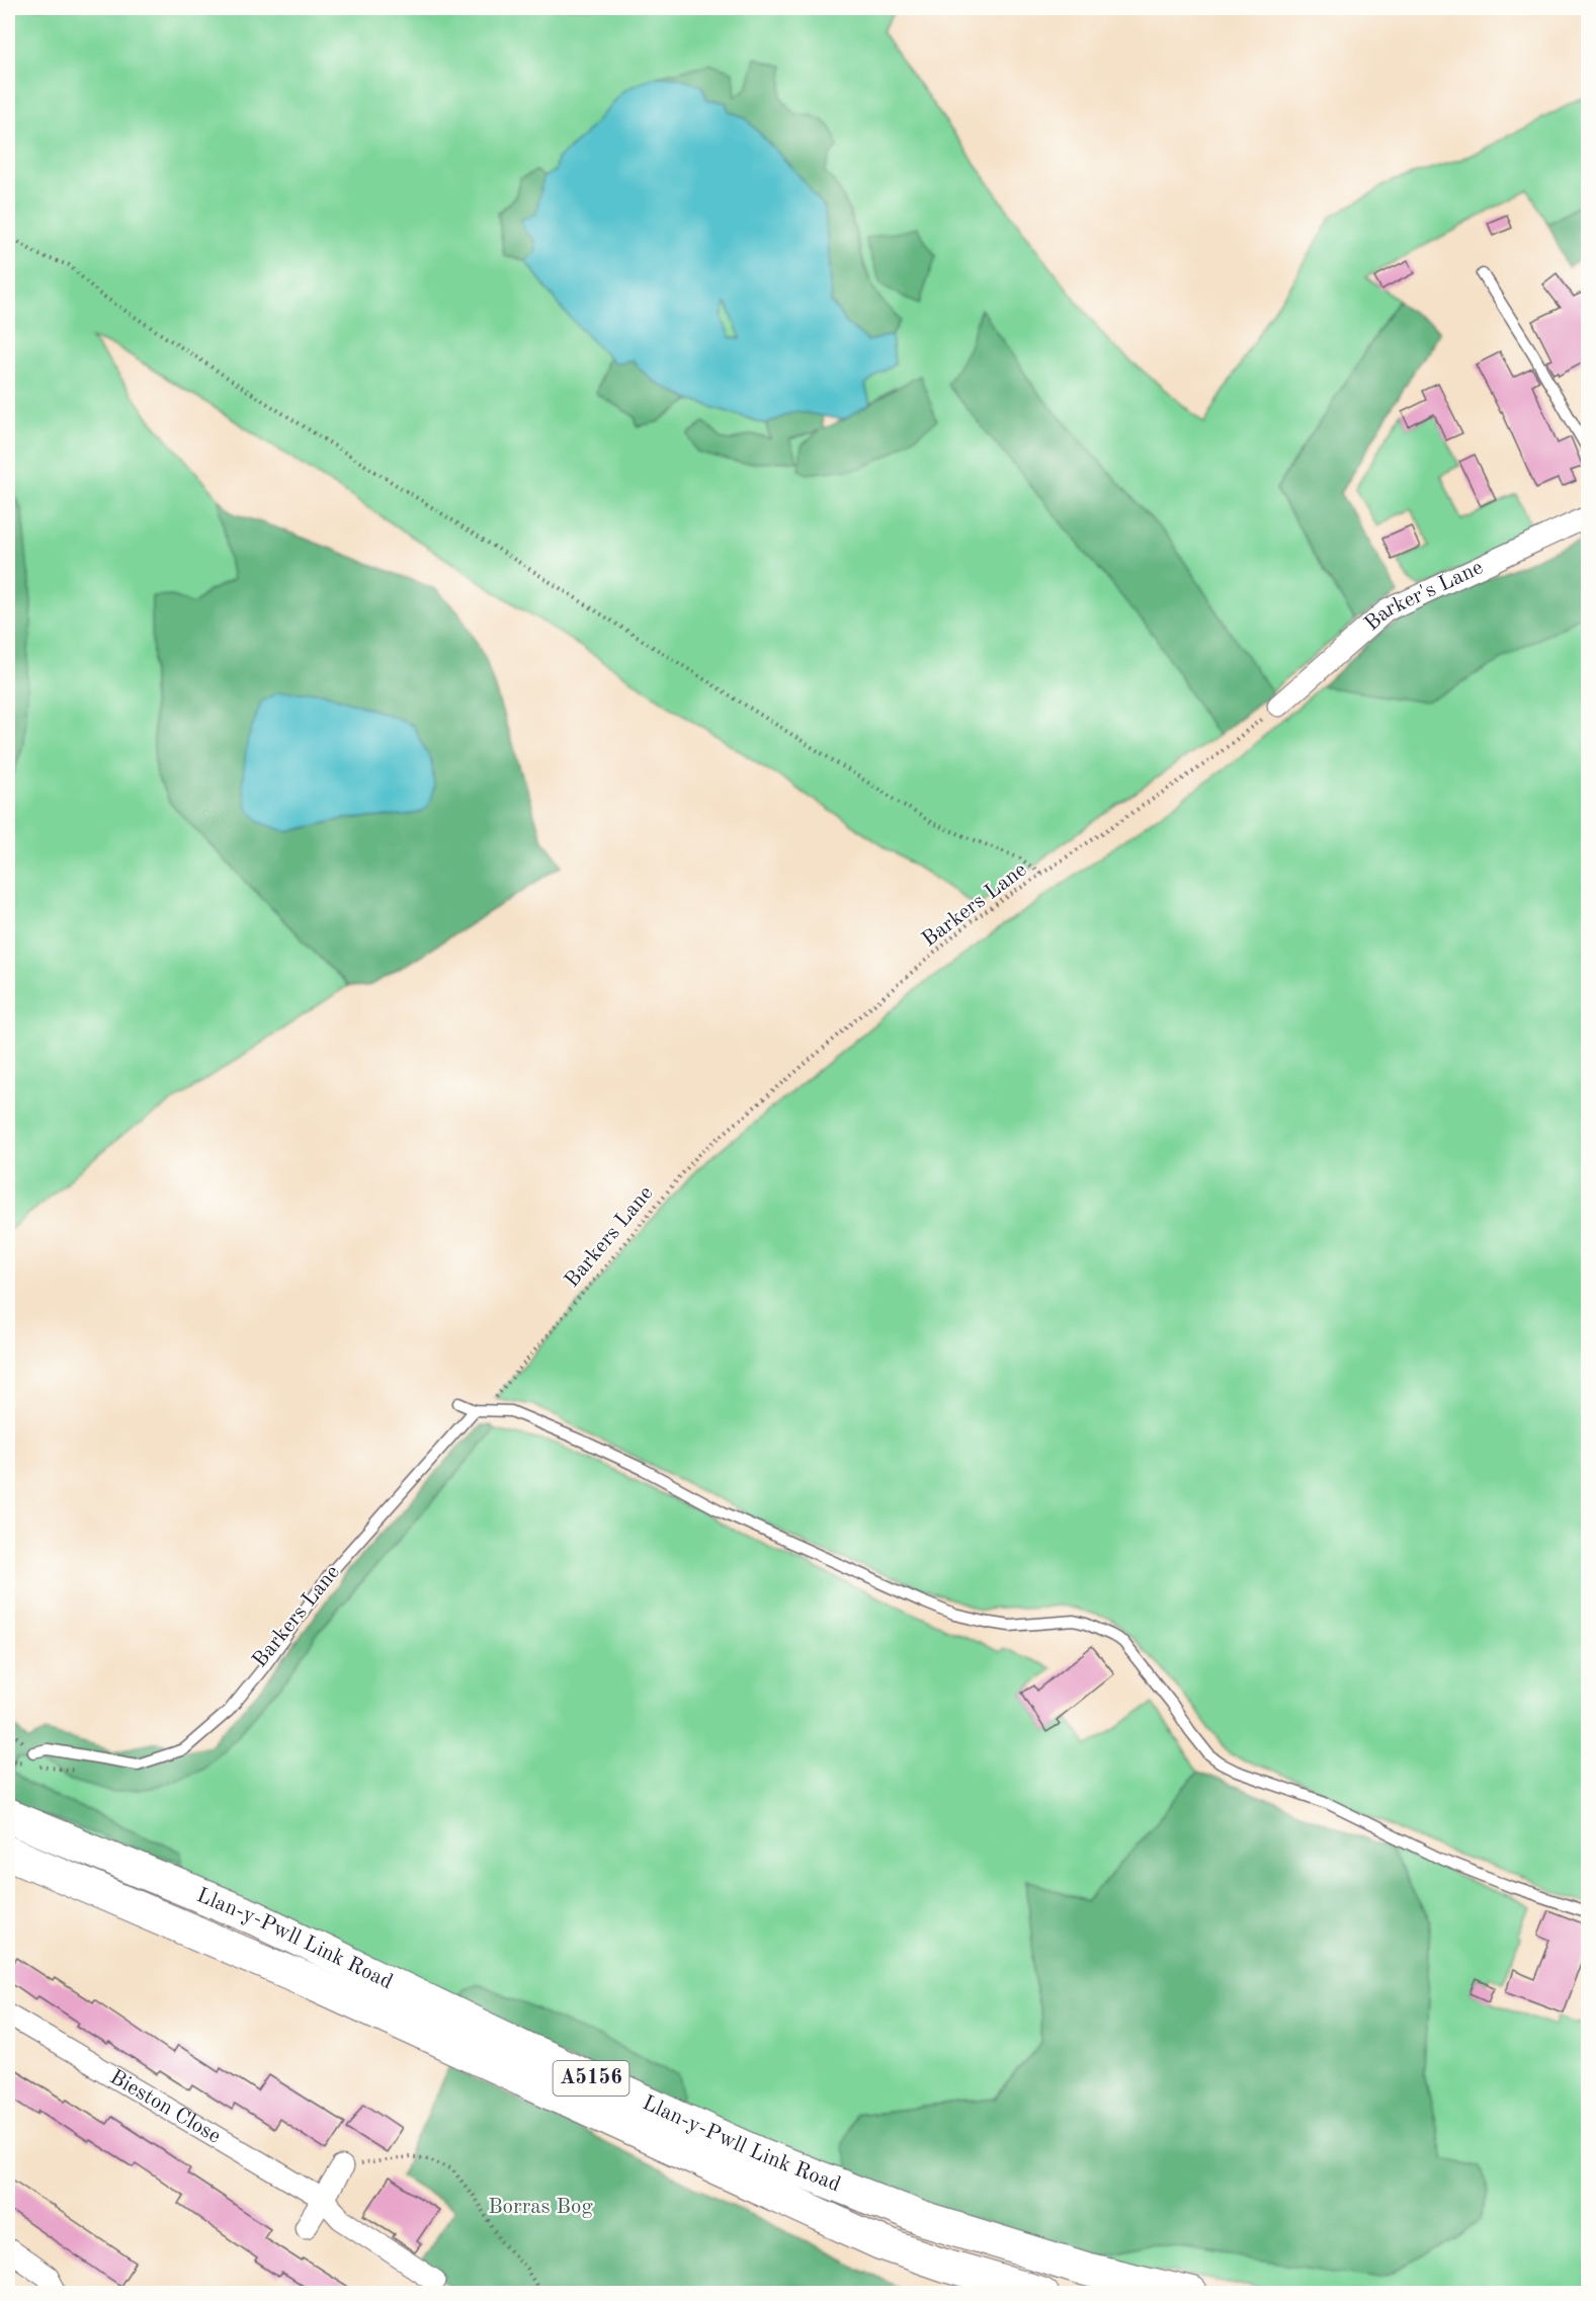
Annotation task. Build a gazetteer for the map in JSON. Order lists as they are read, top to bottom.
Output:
{
  "streets": {
    "highway": ["Llan-y-Pwll Link Road", "A5156"],
    "street": ["Barker's Lane", "Bieston Close"],
    "path": ["Barkers Lane"]
  },
  "crossings": [
    ["Barker's Lane", "Barkers Lane"]
  ],
  "parks": ["Borras Bog"]
}
